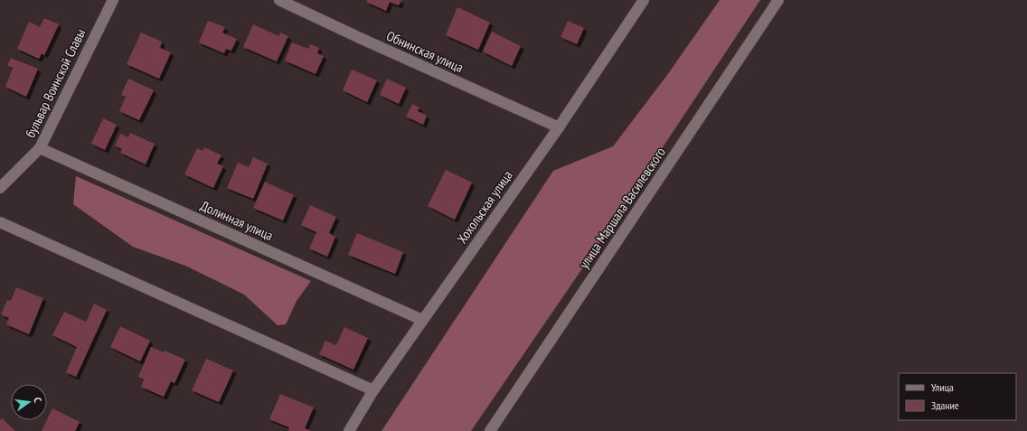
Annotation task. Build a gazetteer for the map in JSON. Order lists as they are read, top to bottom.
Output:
{
  "streets": {
    "street": [
      "Обнинская улица",
      "бульвар Воинской Славы",
      "Хохольская улица",
      "улица Маршала Василевского",
      "Долинная улица"
    ]
  },
  "crossings": [
    ["Обнинская улица", "Хохольская улица"],
    ["бульвар Воинской Славы", "Долинная улица"],
    ["Хохольская улица", "Долинная улица"]
  ],
  "legend": ["Улица", "Здание"],
  "north": "right"
}
